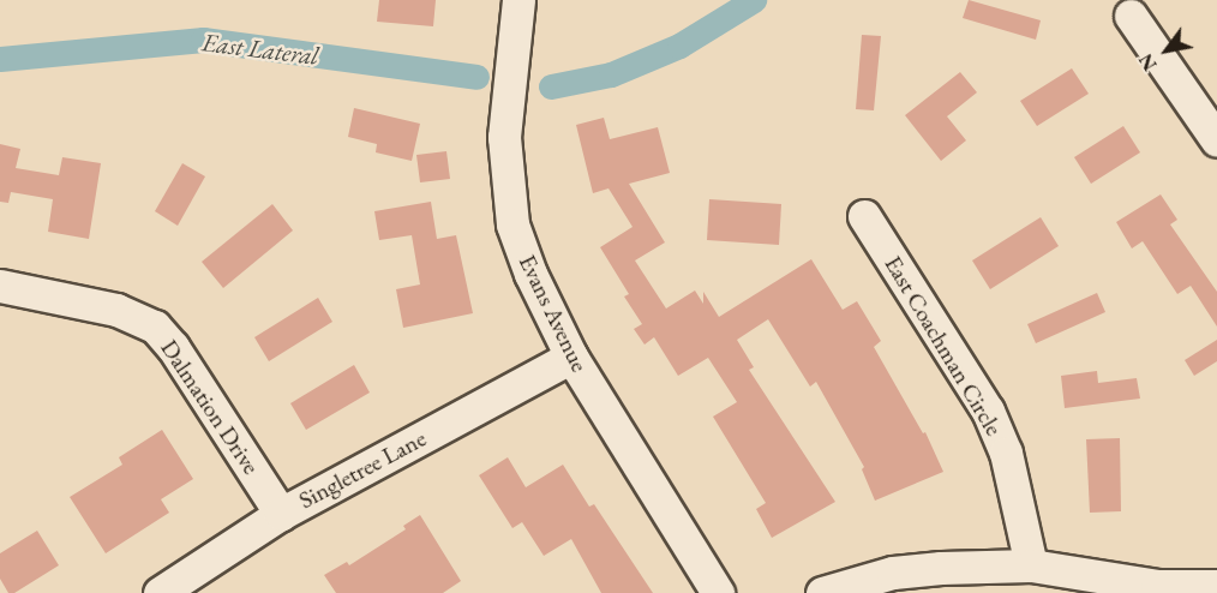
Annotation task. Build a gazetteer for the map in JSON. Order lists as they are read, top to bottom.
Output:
{
  "streets": {
    "street": [
      "Evans Avenue",
      "East Coachman Circle",
      "Dalmation Drive",
      "Singletree Lane"
    ]
  },
  "crossings": [
    ["Evans Avenue", "Singletree Lane"],
    ["Dalmation Drive", "Singletree Lane"]
  ],
  "water": ["East Lateral"],
  "north": "bottom left"
}
